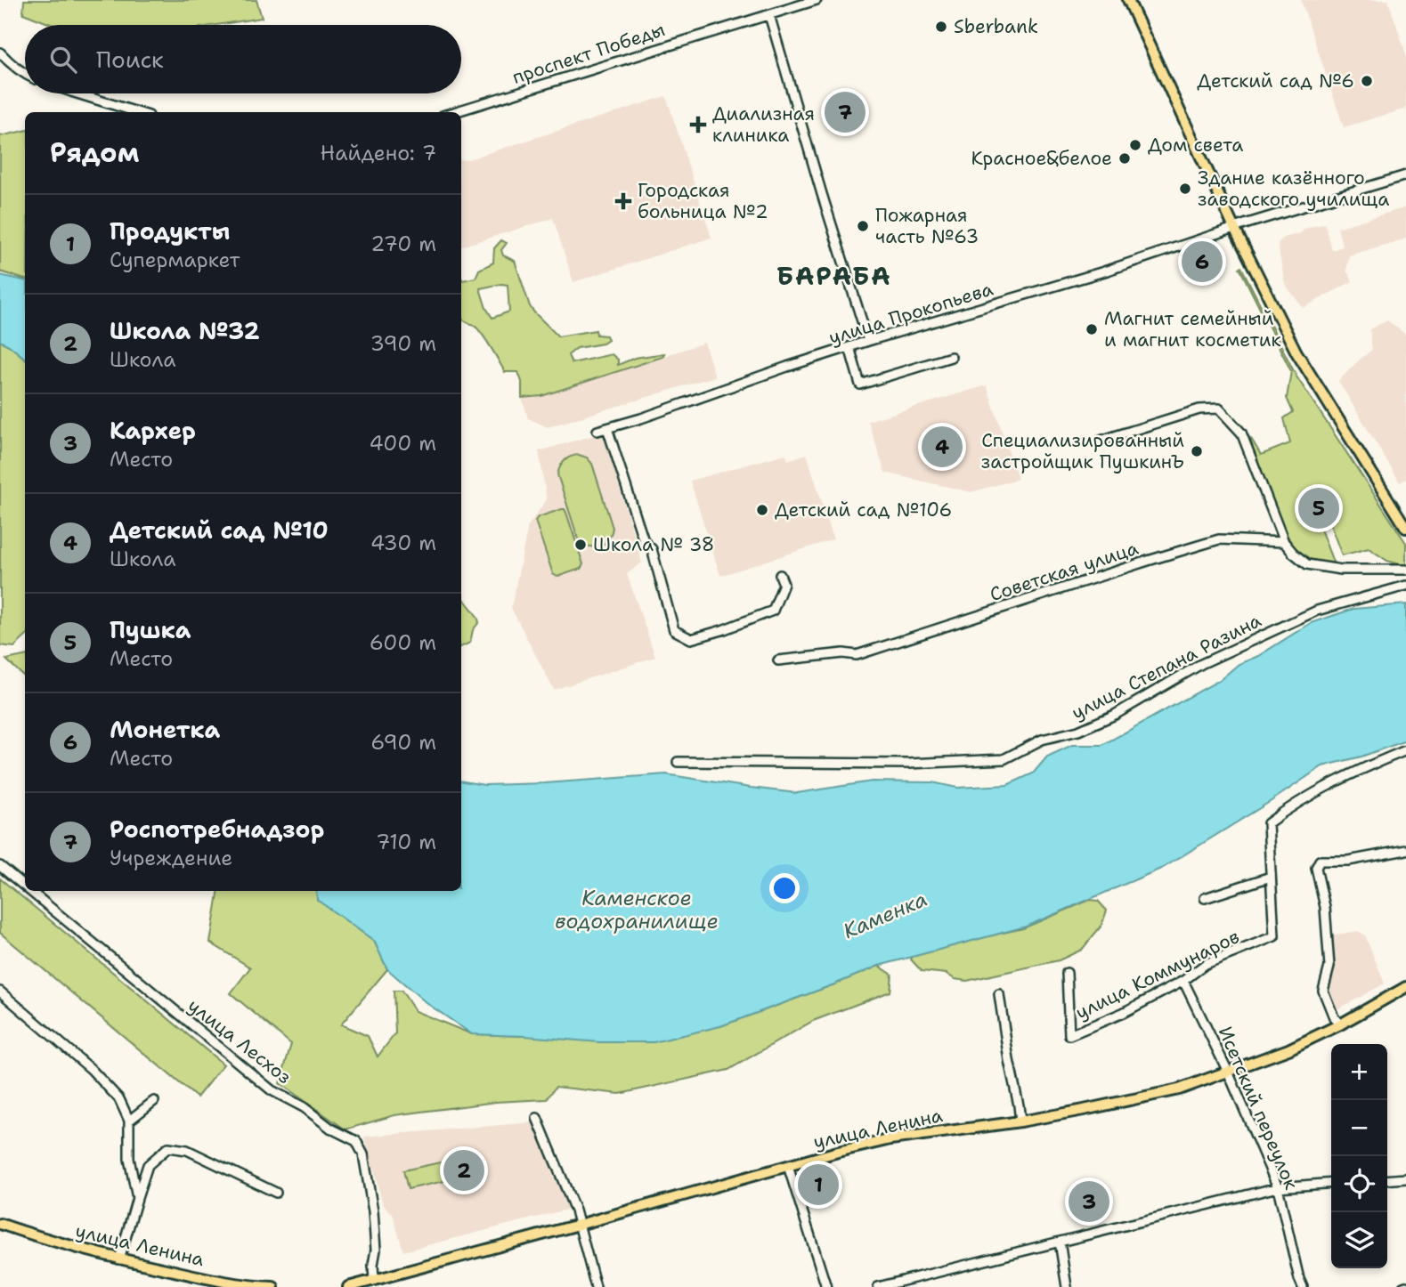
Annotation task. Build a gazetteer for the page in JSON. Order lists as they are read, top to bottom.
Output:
{
  "streets": {
    "main road": ["улица Ленина"],
    "street": [
      "проспект Победы",
      "улица Прокопьева",
      "Советская улица",
      "улица Степана Разина",
      "улица Коммунаров",
      "улица Лесхоз",
      "Исетский переулок"
    ]
  },
  "crossings": [
    ["улица Коммунаров", "Исетский переулок"],
    ["улица Лесхоз", "улица Ленина"],
    ["Исетский переулок", "улица Ленина"]
  ],
  "districts": ["БАРАБА"],
  "water": ["Каменское водохранилище", "Каменка"],
  "places": {
    "other": [
      "Sberbank",
      "Детский сад №6",
      "Дом света",
      "Красное&белое",
      "Здание казённого заводского училища",
      "Пожарная часть №63",
      "Магнит семейный и магнит косметик",
      "Специализированный застройщик ПушкинЪ",
      "Детский сад №106",
      "Школа № 38"
    ],
    "health": ["Диализная клиника", "Городская больница №2"]
  },
  "page": {
    "search": "Поиск",
    "pins": [
      "7",
      "6",
      "4",
      "5",
      "2",
      "1",
      "3"
    ],
    "heading": ["Рядом", "Найдено: 7"],
    "list": [
      {
        "mark": "1",
        "name": "Продукты",
        "note": "Супермаркет",
        "value": "270 m"
      },
      {
        "mark": "2",
        "name": "Школа №32",
        "note": "Школа",
        "value": "390 m"
      },
      {
        "mark": "3",
        "name": "Кархер",
        "note": "Место",
        "value": "400 m"
      },
      {
        "mark": "4",
        "name": "Детский сад №10",
        "note": "Школа",
        "value": "430 m"
      },
      {
        "mark": "5",
        "name": "Пушка",
        "note": "Место",
        "value": "600 m"
      },
      {
        "mark": "6",
        "name": "Монетка",
        "note": "Место",
        "value": "690 m"
      },
      {
        "mark": "7",
        "name": "Роспотребнадзор",
        "note": "Учреждение",
        "value": "710 m"
      }
    ],
    "map_buttons": ["+", "−"]
  }
}
